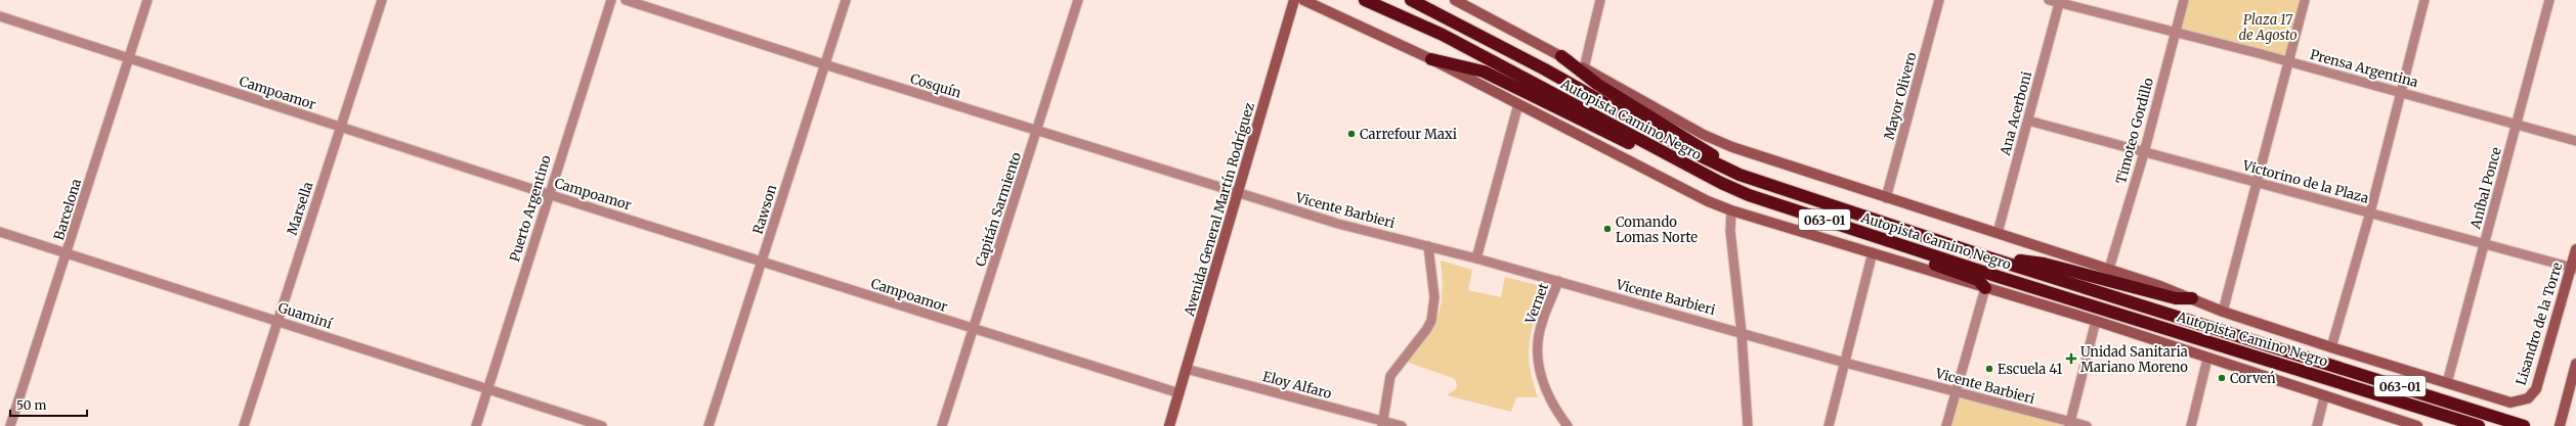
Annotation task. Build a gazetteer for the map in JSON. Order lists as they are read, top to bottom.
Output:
{
  "streets": {
    "highway": ["Autopista Camino Negro", "063-01"],
    "street": [
      "Prensa Argentina",
      "Cosquín",
      "Campoamor",
      "Mayor Olivero",
      "Ana Acerboni",
      "Timoteo Gordillo",
      "Victorino de la Plaza",
      "Aníbal Ponce",
      "Marsella",
      "Puerto Argentino",
      "Barcelona",
      "Rawson",
      "Capitán Sarmiento",
      "Avenida General Martín Rodríguez",
      "Vicente Barbieri",
      "Vernet",
      "Guaminí",
      "Lisandro de la Torre",
      "Eloy Alfaro"
    ]
  },
  "crossings": [
    ["Prensa Argentina", "Ana Acerboni"],
    ["Prensa Argentina", "Timoteo Gordillo"],
    ["Prensa Argentina", "Aníbal Ponce"],
    ["Cosquín", "Rawson"],
    ["Cosquín", "Capitán Sarmiento"],
    ["Cosquín", "Avenida General Martín Rodríguez"],
    ["Cosquín", "Vicente Barbieri"],
    ["Campoamor", "Marsella"],
    ["Campoamor", "Puerto Argentino"],
    ["Campoamor", "Barcelona"],
    ["Campoamor", "Rawson"],
    ["Campoamor", "Capitán Sarmiento"],
    ["Campoamor", "Avenida General Martín Rodríguez"],
    ["Ana Acerboni", "Victorino de la Plaza"],
    ["Timoteo Gordillo", "Victorino de la Plaza"],
    ["Victorino de la Plaza", "Aníbal Ponce"],
    ["Victorino de la Plaza", "Lisandro de la Torre"],
    ["Aníbal Ponce", "Lisandro de la Torre"],
    ["Marsella", "Guaminí"],
    ["Puerto Argentino", "Guaminí"],
    ["Barcelona", "Guaminí"],
    ["Avenida General Martín Rodríguez", "Vicente Barbieri"],
    ["Avenida General Martín Rodríguez", "Eloy Alfaro"],
    ["Vicente Barbieri", "Vernet"]
  ],
  "parks": ["Plaza 17 de Agosto"],
  "places": {
    "other": [
      "Carrefour Maxi",
      "Comando Lomas Norte",
      "Escuela 41",
      "Corveń"
    ],
    "health": ["Unidad Sanitaria Mariano Moreno"]
  },
  "scale_bar": "50 m"
}
